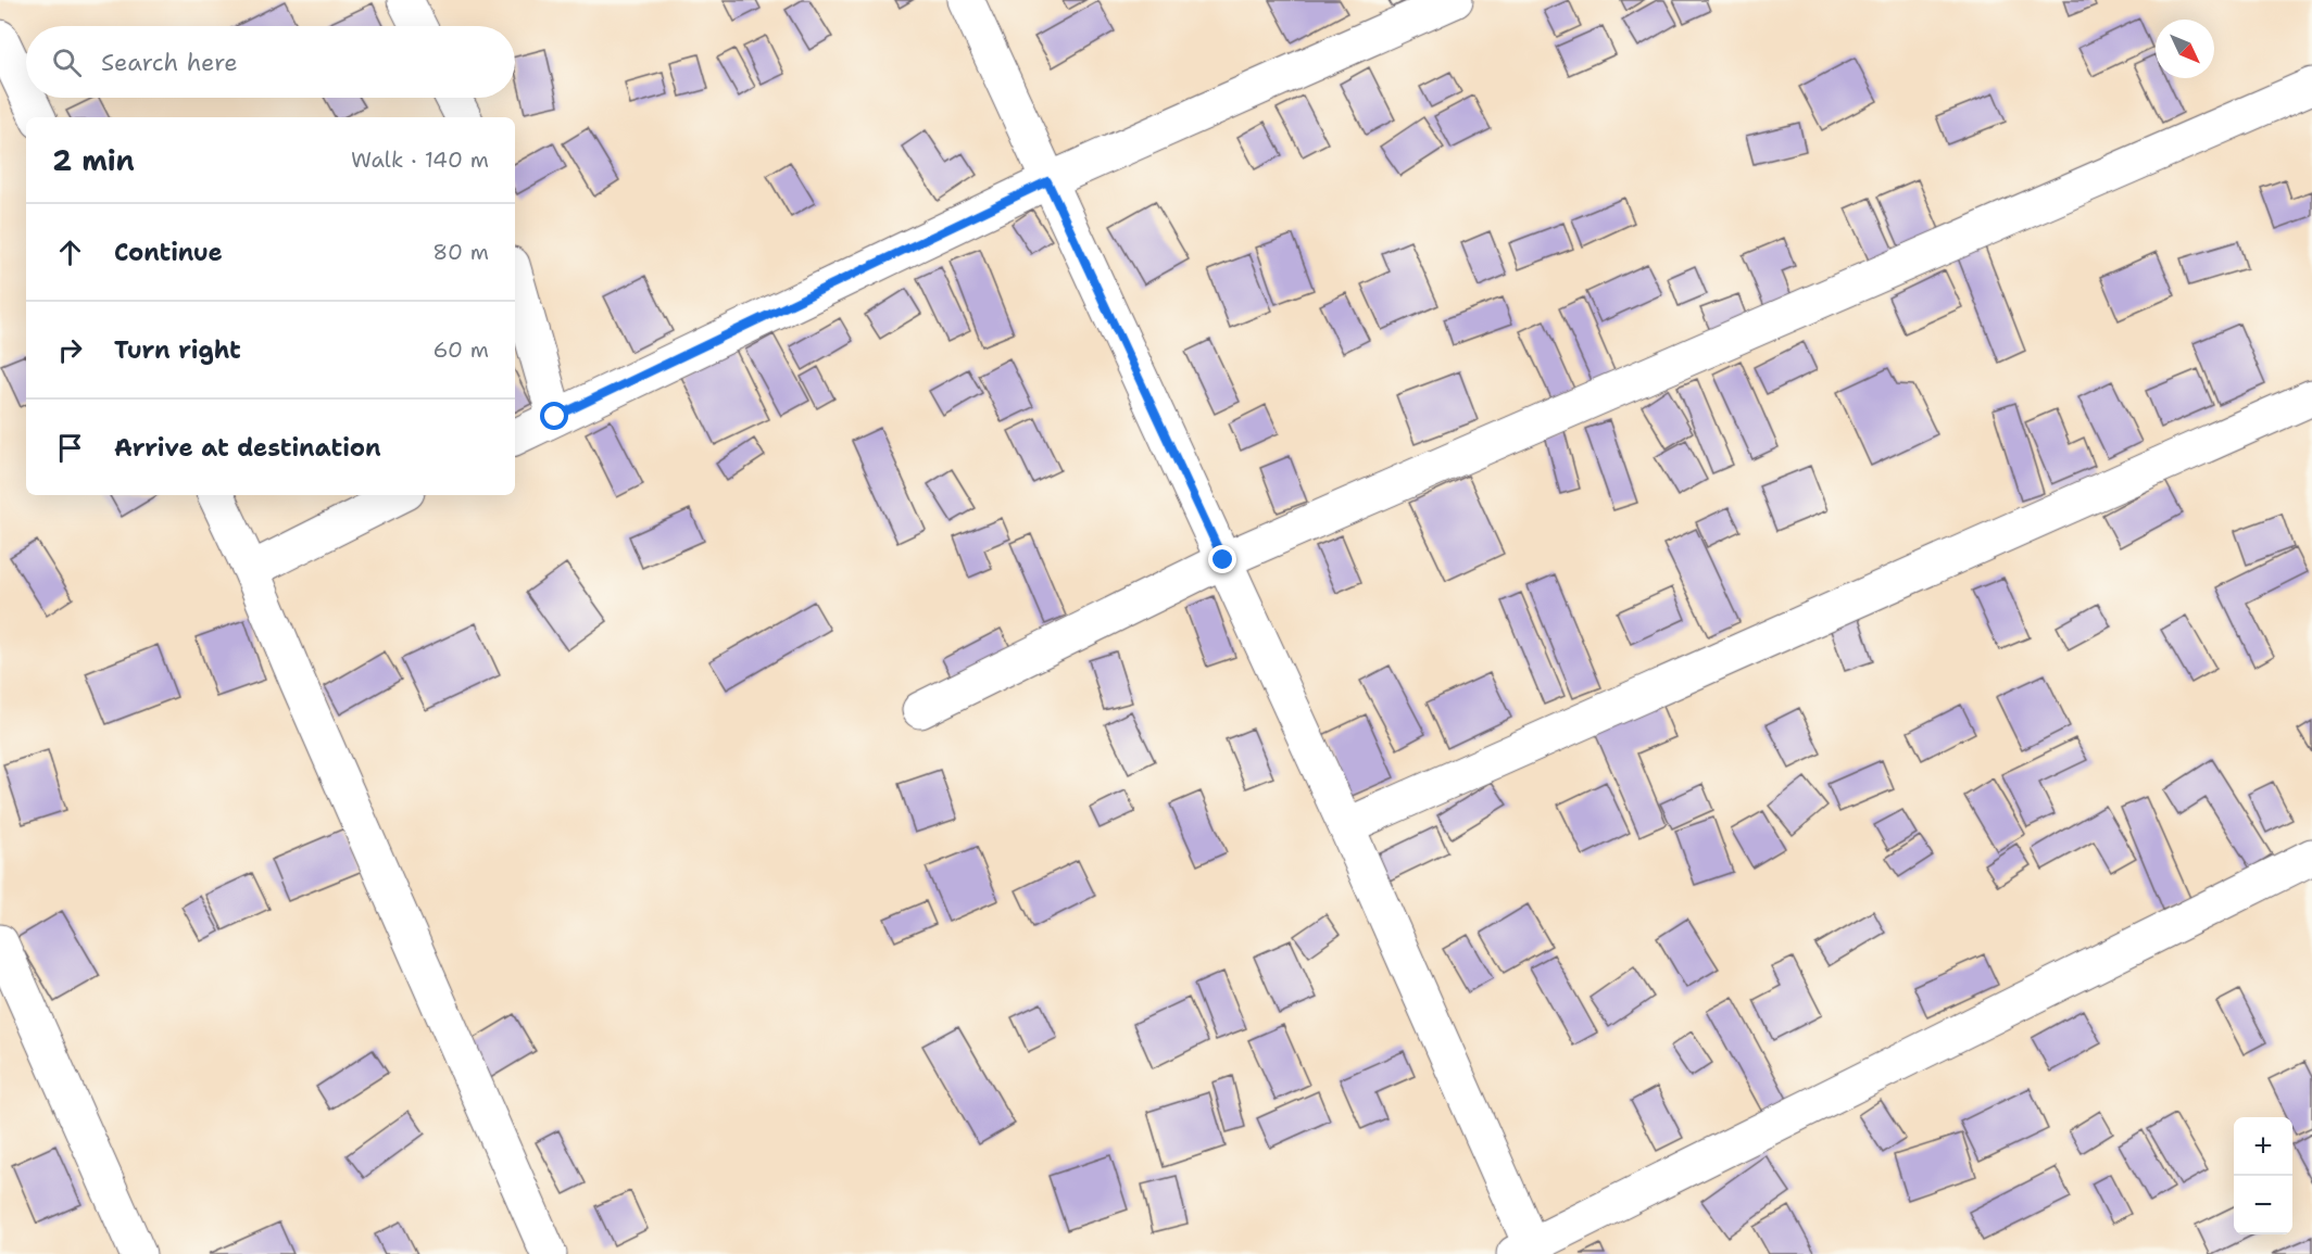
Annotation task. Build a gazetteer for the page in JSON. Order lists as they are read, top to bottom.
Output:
{
  "north": "bottom right",
  "page": {
    "search": "Search here",
    "heading": ["2 min", "Walk · 140 m"],
    "list": [
      ["Continue", "80 m"],
      ["Turn right", "60 m"],
      "Arrive at destination"
    ],
    "map_buttons": ["+", "−"]
  }
}
